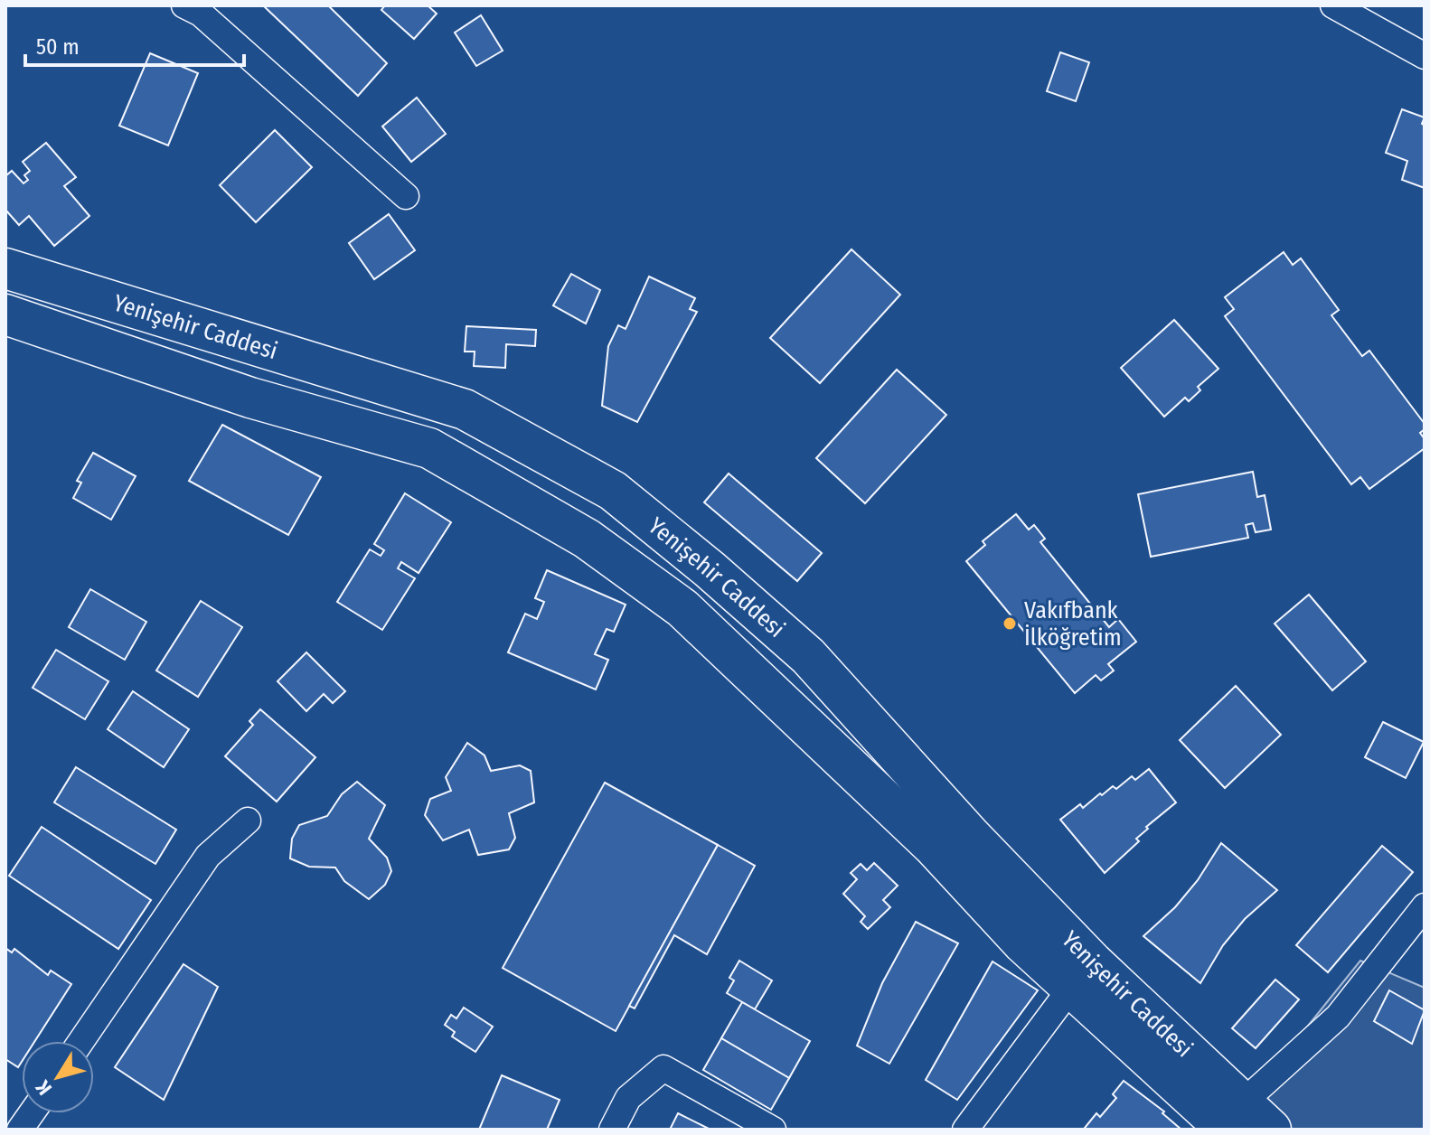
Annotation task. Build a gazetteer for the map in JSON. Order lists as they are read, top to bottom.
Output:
{
  "streets": {
    "main road": ["Yenişehir Caddesi"]
  },
  "places": ["Vakıfbank İlköğretim"],
  "scale_bar": "50 m",
  "north": "bottom left"
}
